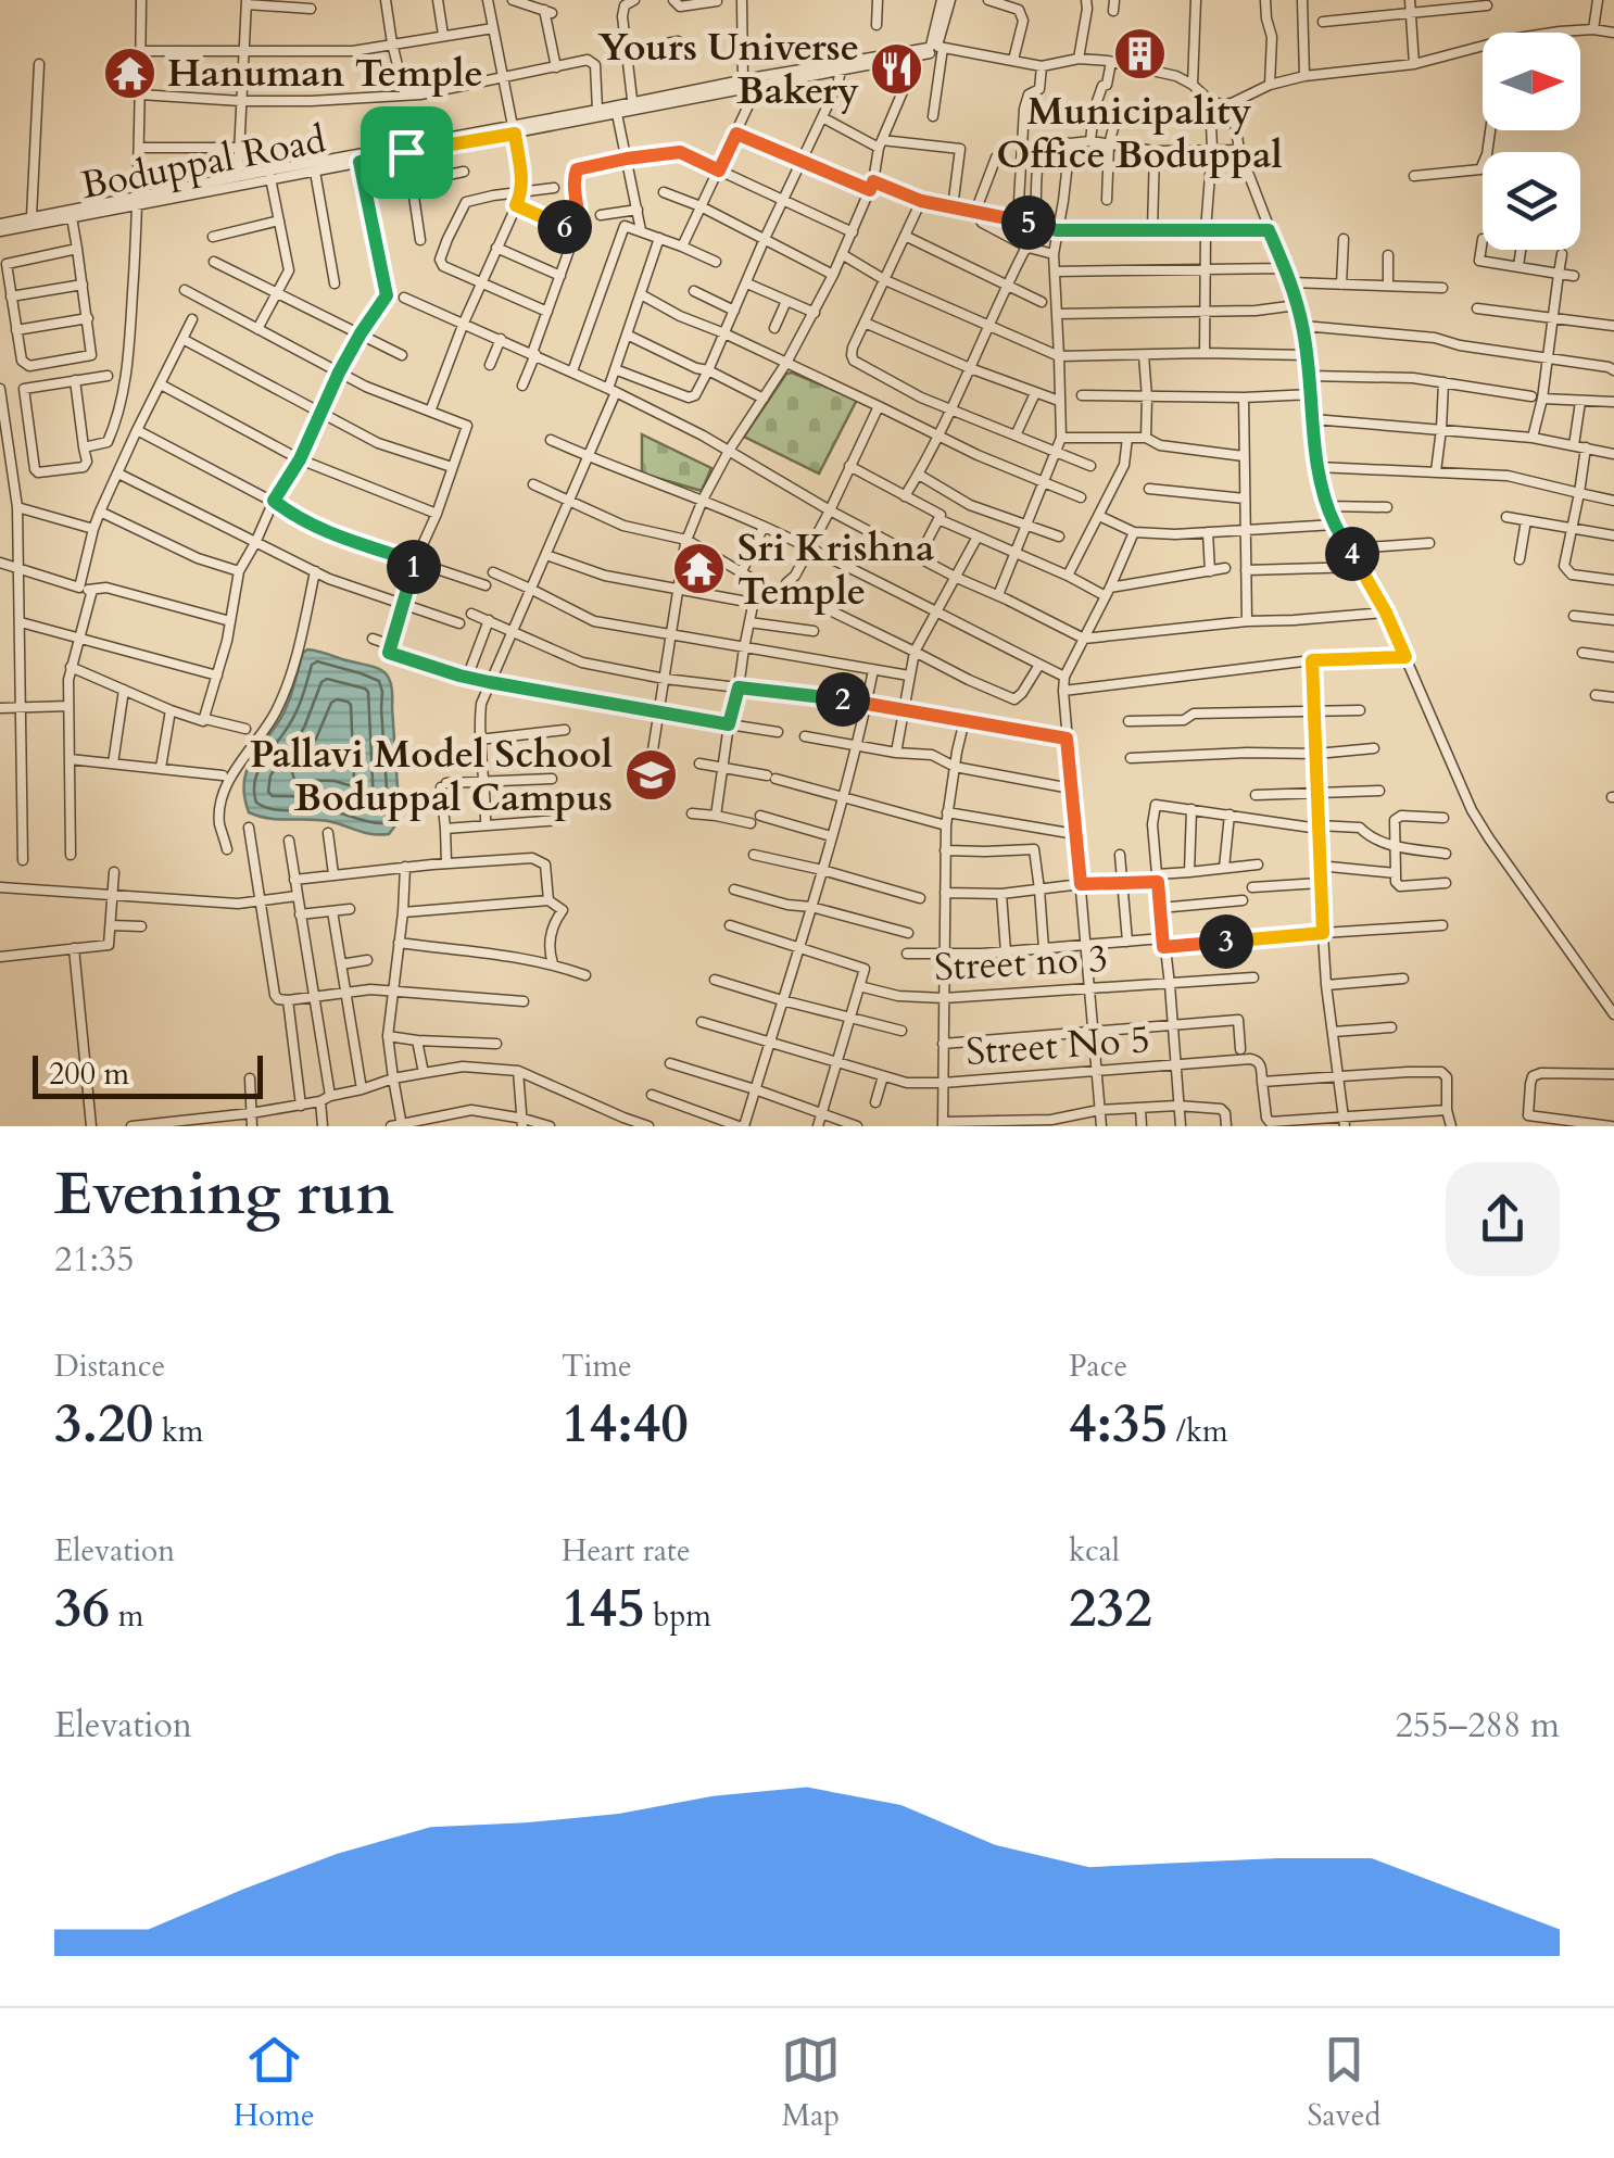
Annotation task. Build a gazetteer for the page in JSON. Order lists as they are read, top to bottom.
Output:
{
  "streets": {
    "street": ["Boduppal Road", "Street no 3", "Street No 5"]
  },
  "places": {
    "building": ["Municipality Office Boduppal"],
    "restaurant": ["Yours Universe Bakery"],
    "temple": ["Hanuman Temple", "Sri Krishna Temple"],
    "school or university": ["Pallavi Model School Boduppal Campus"]
  },
  "scale_bar": "200 m",
  "north": "right",
  "page": {
    "pins": [
      "5",
      "6",
      "4",
      "1",
      "2",
      "3"
    ],
    "scale": "200 m",
    "heading": ["Evening run", "21:35"],
    "stats": [
      ["Distance", "3.20 km"],
      ["Time", "14:40"],
      ["Pace", "4:35 /km"],
      ["Elevation", "36 m"],
      ["Heart rate", "145 bpm"],
      ["kcal", "232"]
    ],
    "chart": ["Elevation", "255–288 m"],
    "tabs": ["Home", "Map", "Saved"]
  }
}
